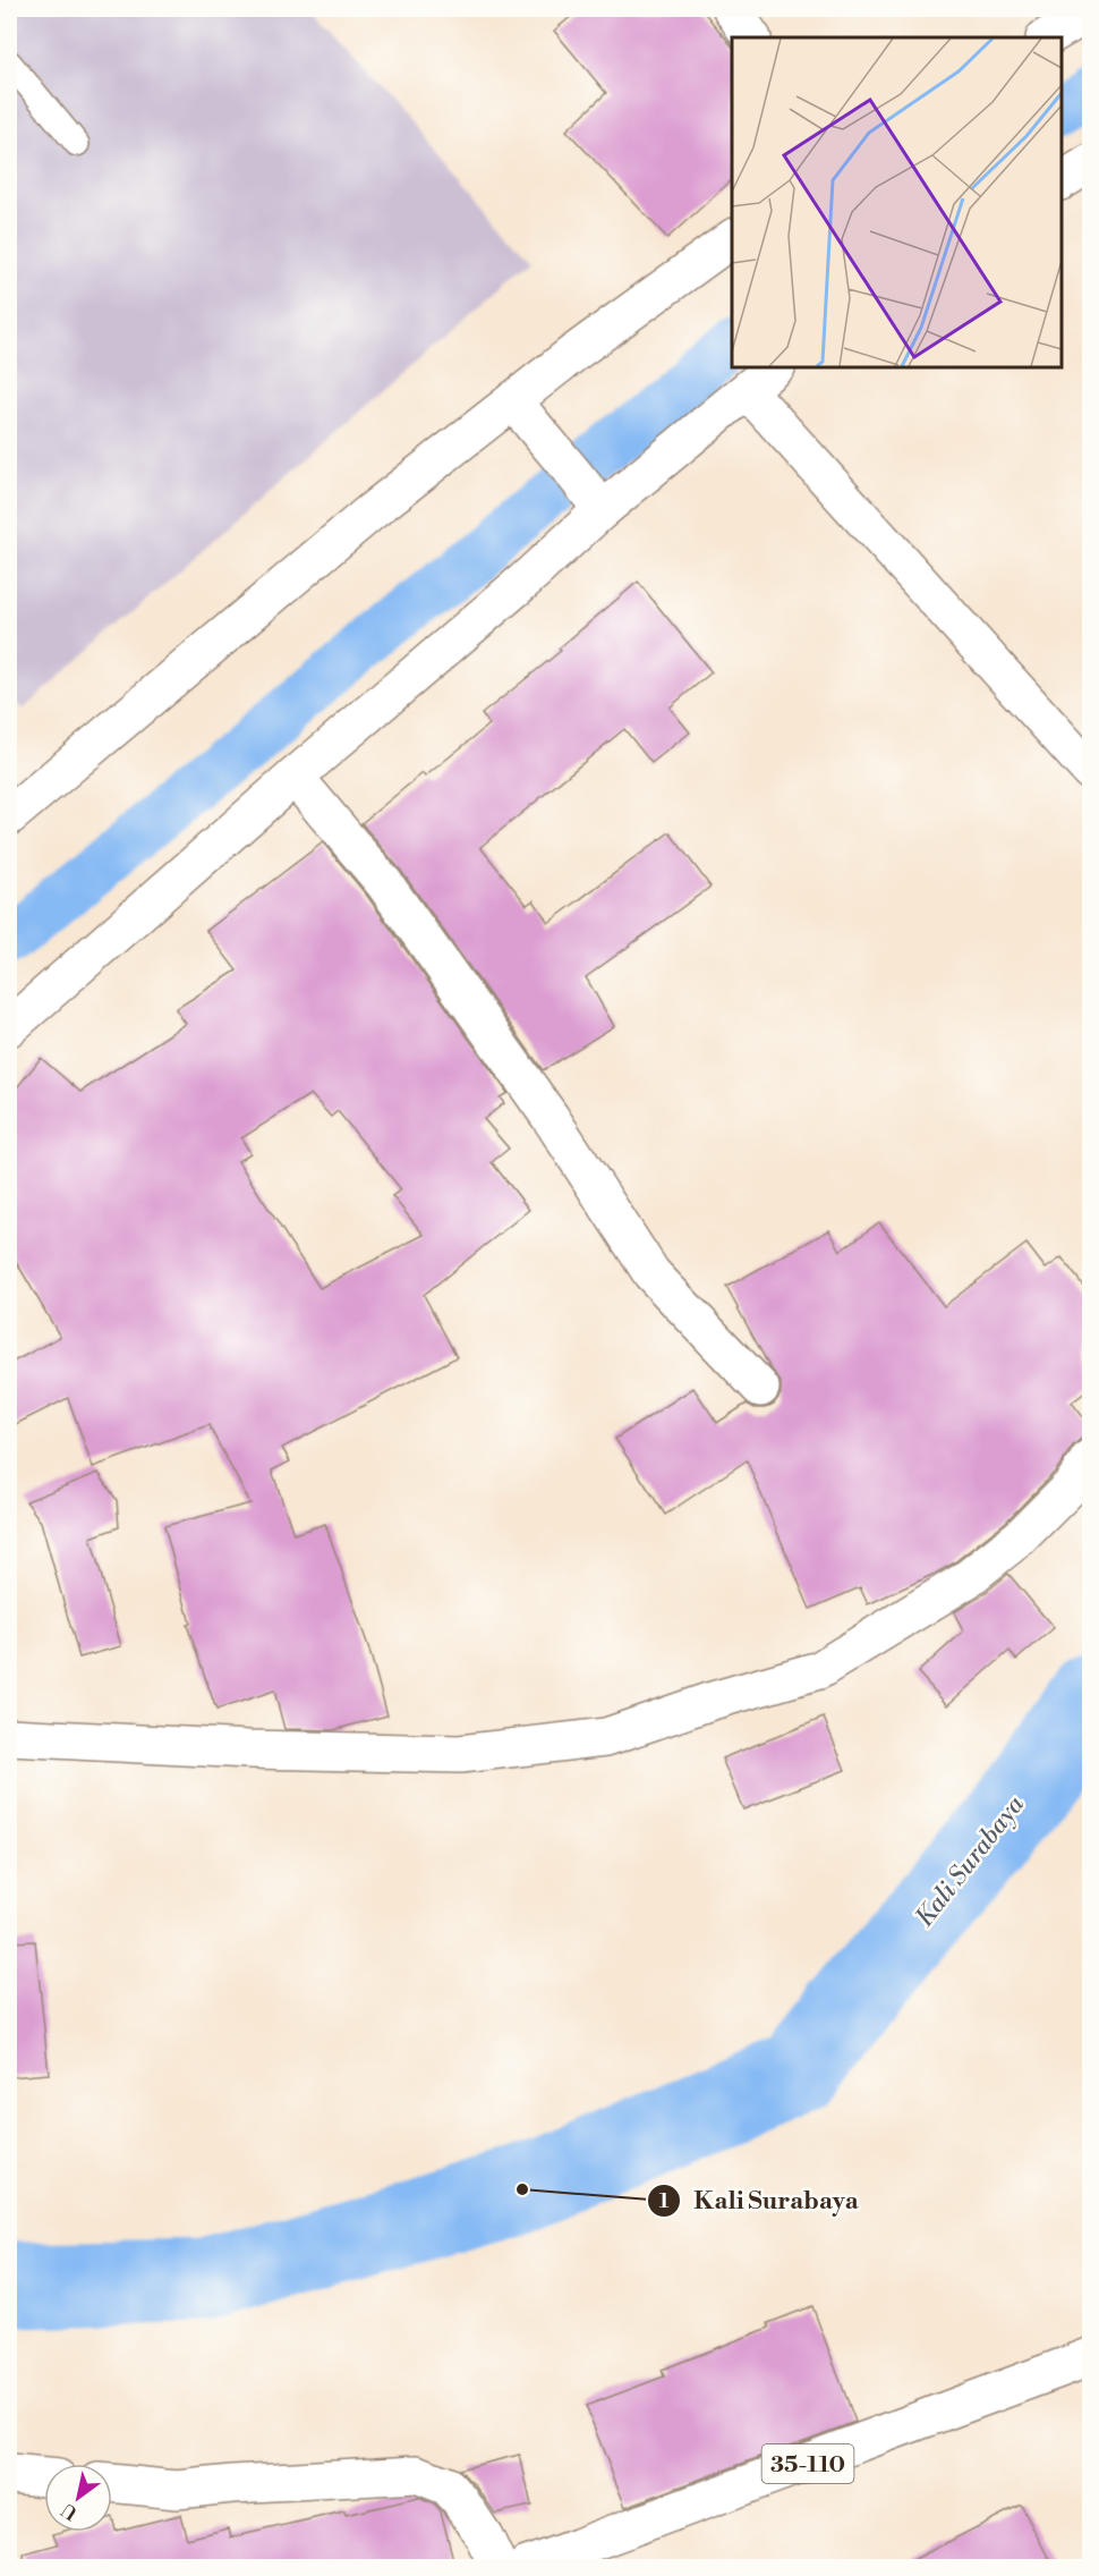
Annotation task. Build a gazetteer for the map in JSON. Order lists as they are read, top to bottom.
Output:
{
  "streets": {
    "street": ["35-110"]
  },
  "water": ["Kali Surabaya"],
  "places": ["Kali Surabaya"],
  "north": "bottom left"
}
